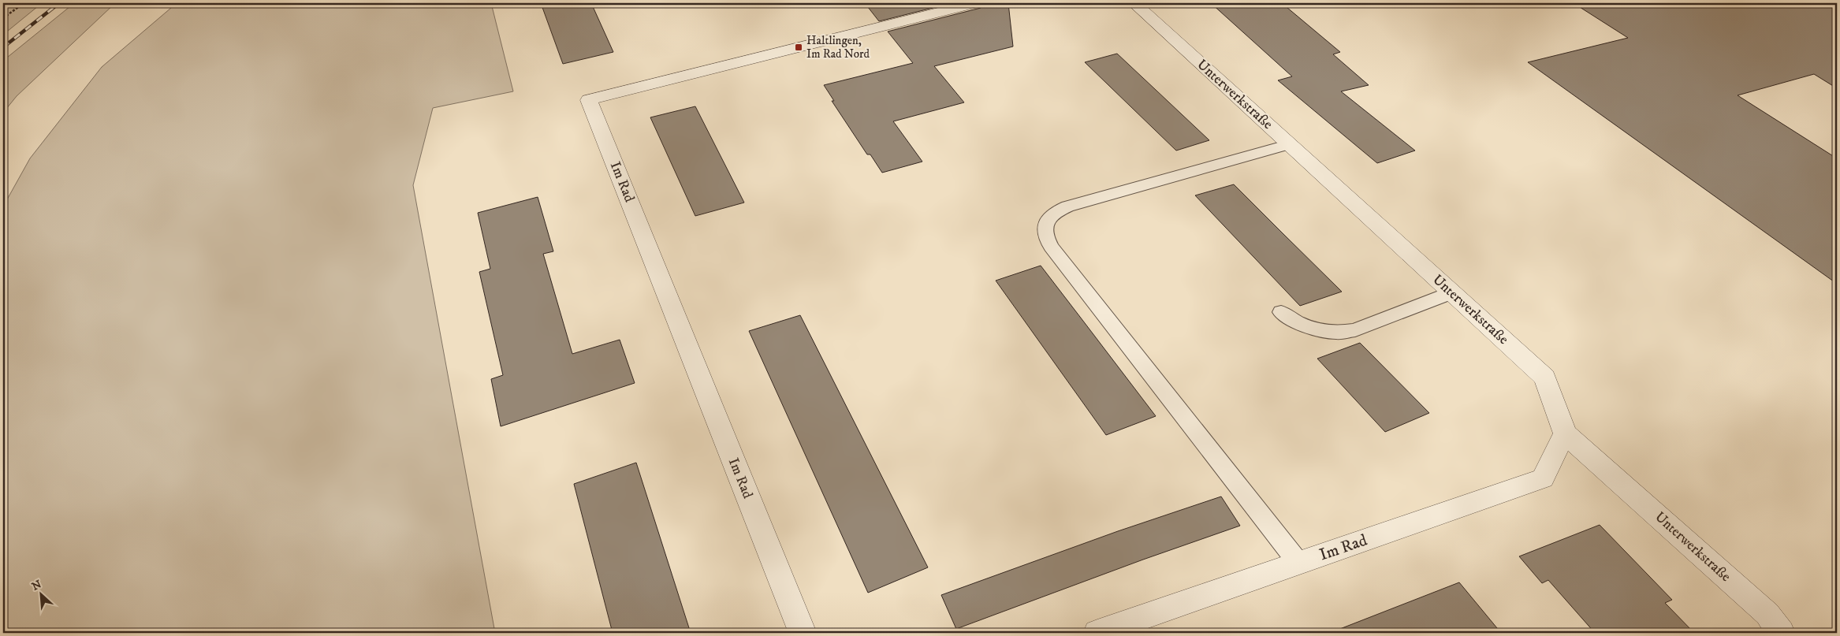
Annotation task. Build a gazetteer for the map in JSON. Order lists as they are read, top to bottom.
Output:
{
  "streets": {
    "street": ["Unterwerkstraße", "Im Rad"]
  },
  "crossings": [
    ["Unterwerkstraße", "Im Rad"]
  ],
  "places": {
    "transit": ["Haltlingen, Im Rad Nord"]
  },
  "north": "top left"
}
